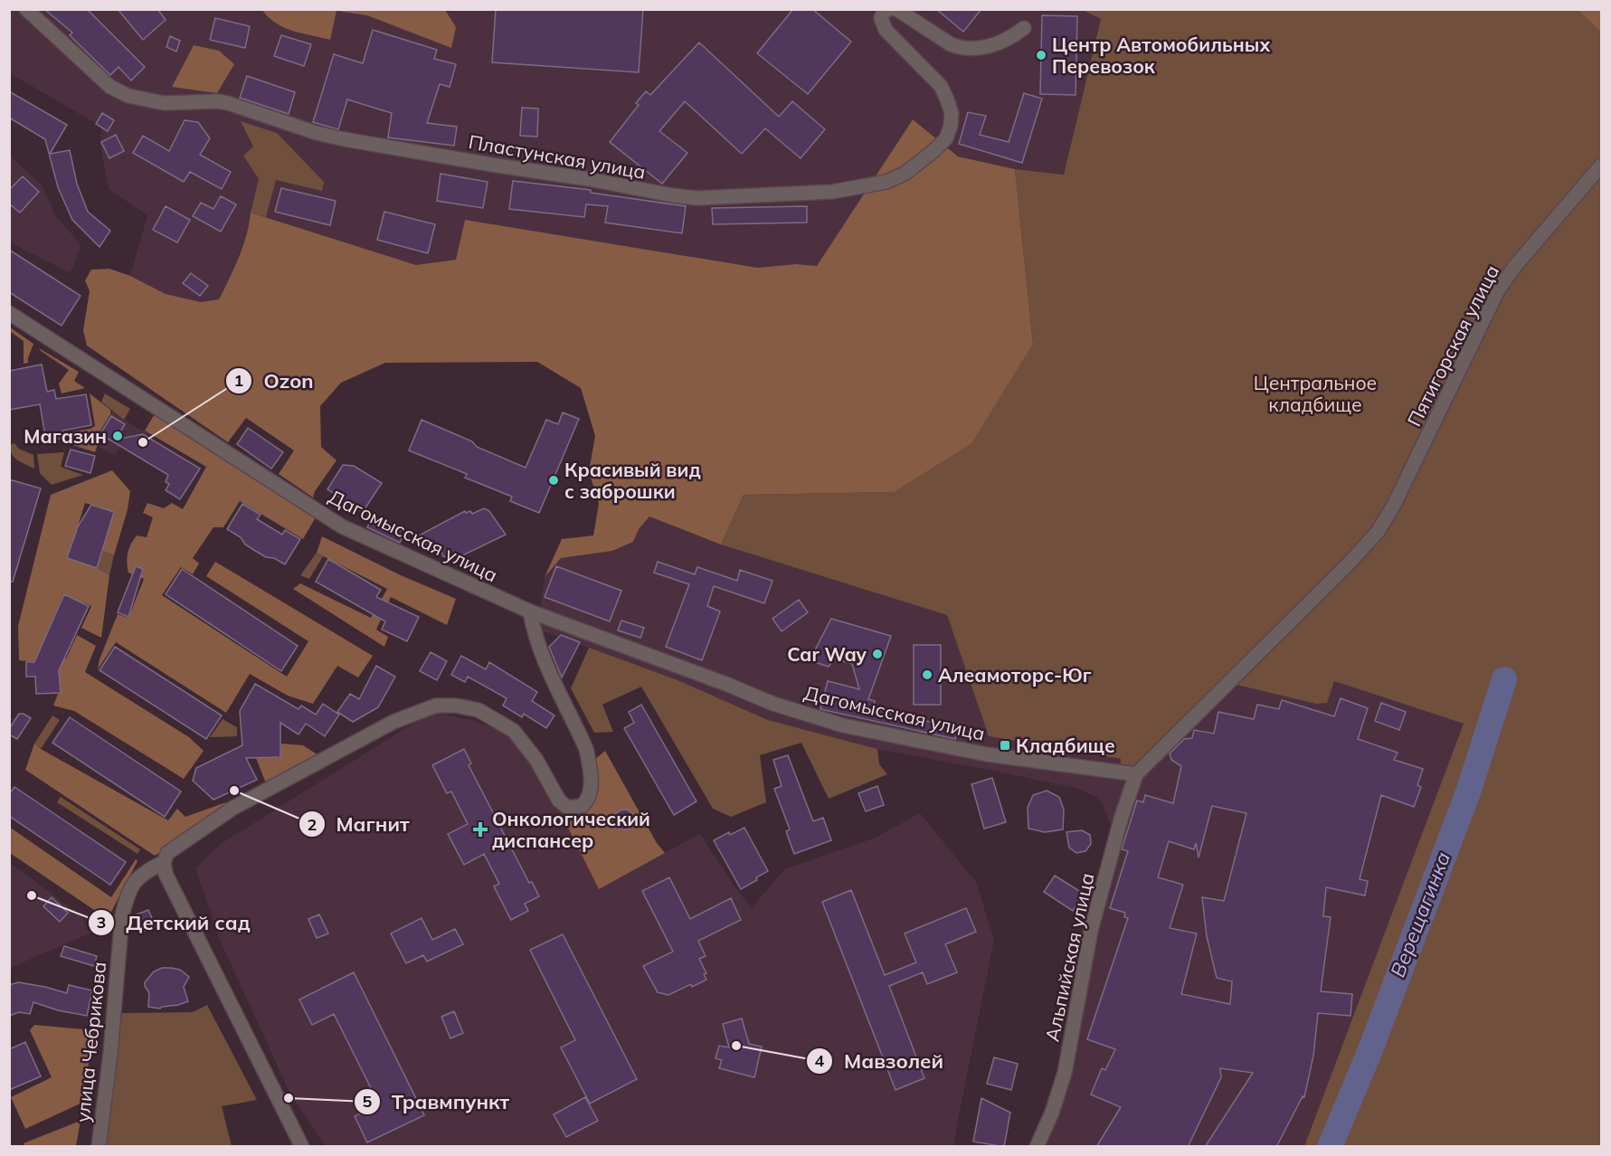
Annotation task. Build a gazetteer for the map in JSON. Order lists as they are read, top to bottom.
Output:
{
  "streets": {
    "street": [
      "Пластунская улица",
      "Пятигорская улица",
      "Дагомысская улица",
      "Альпийская улица",
      "улица Чебрикова"
    ]
  },
  "crossings": [
    ["Пятигорская улица", "Дагомысская улица"],
    ["Пятигорская улица", "Альпийская улица"],
    ["Дагомысская улица", "Альпийская улица"]
  ],
  "water": ["Верещагинка"],
  "parks": ["Центральное кладбище"],
  "places": {
    "other": [
      "Центр Автомобильных Перевозок",
      "Магазин",
      "Ozon",
      "Красивый вид с заброшки",
      "Car Way",
      "Алеамоторс-Юг",
      "Магнит",
      "Детский сад",
      "Мавзолей",
      "Травмпункт"
    ],
    "transit": ["Кладбище"],
    "health": ["Онкологический диспансер"]
  }
}
